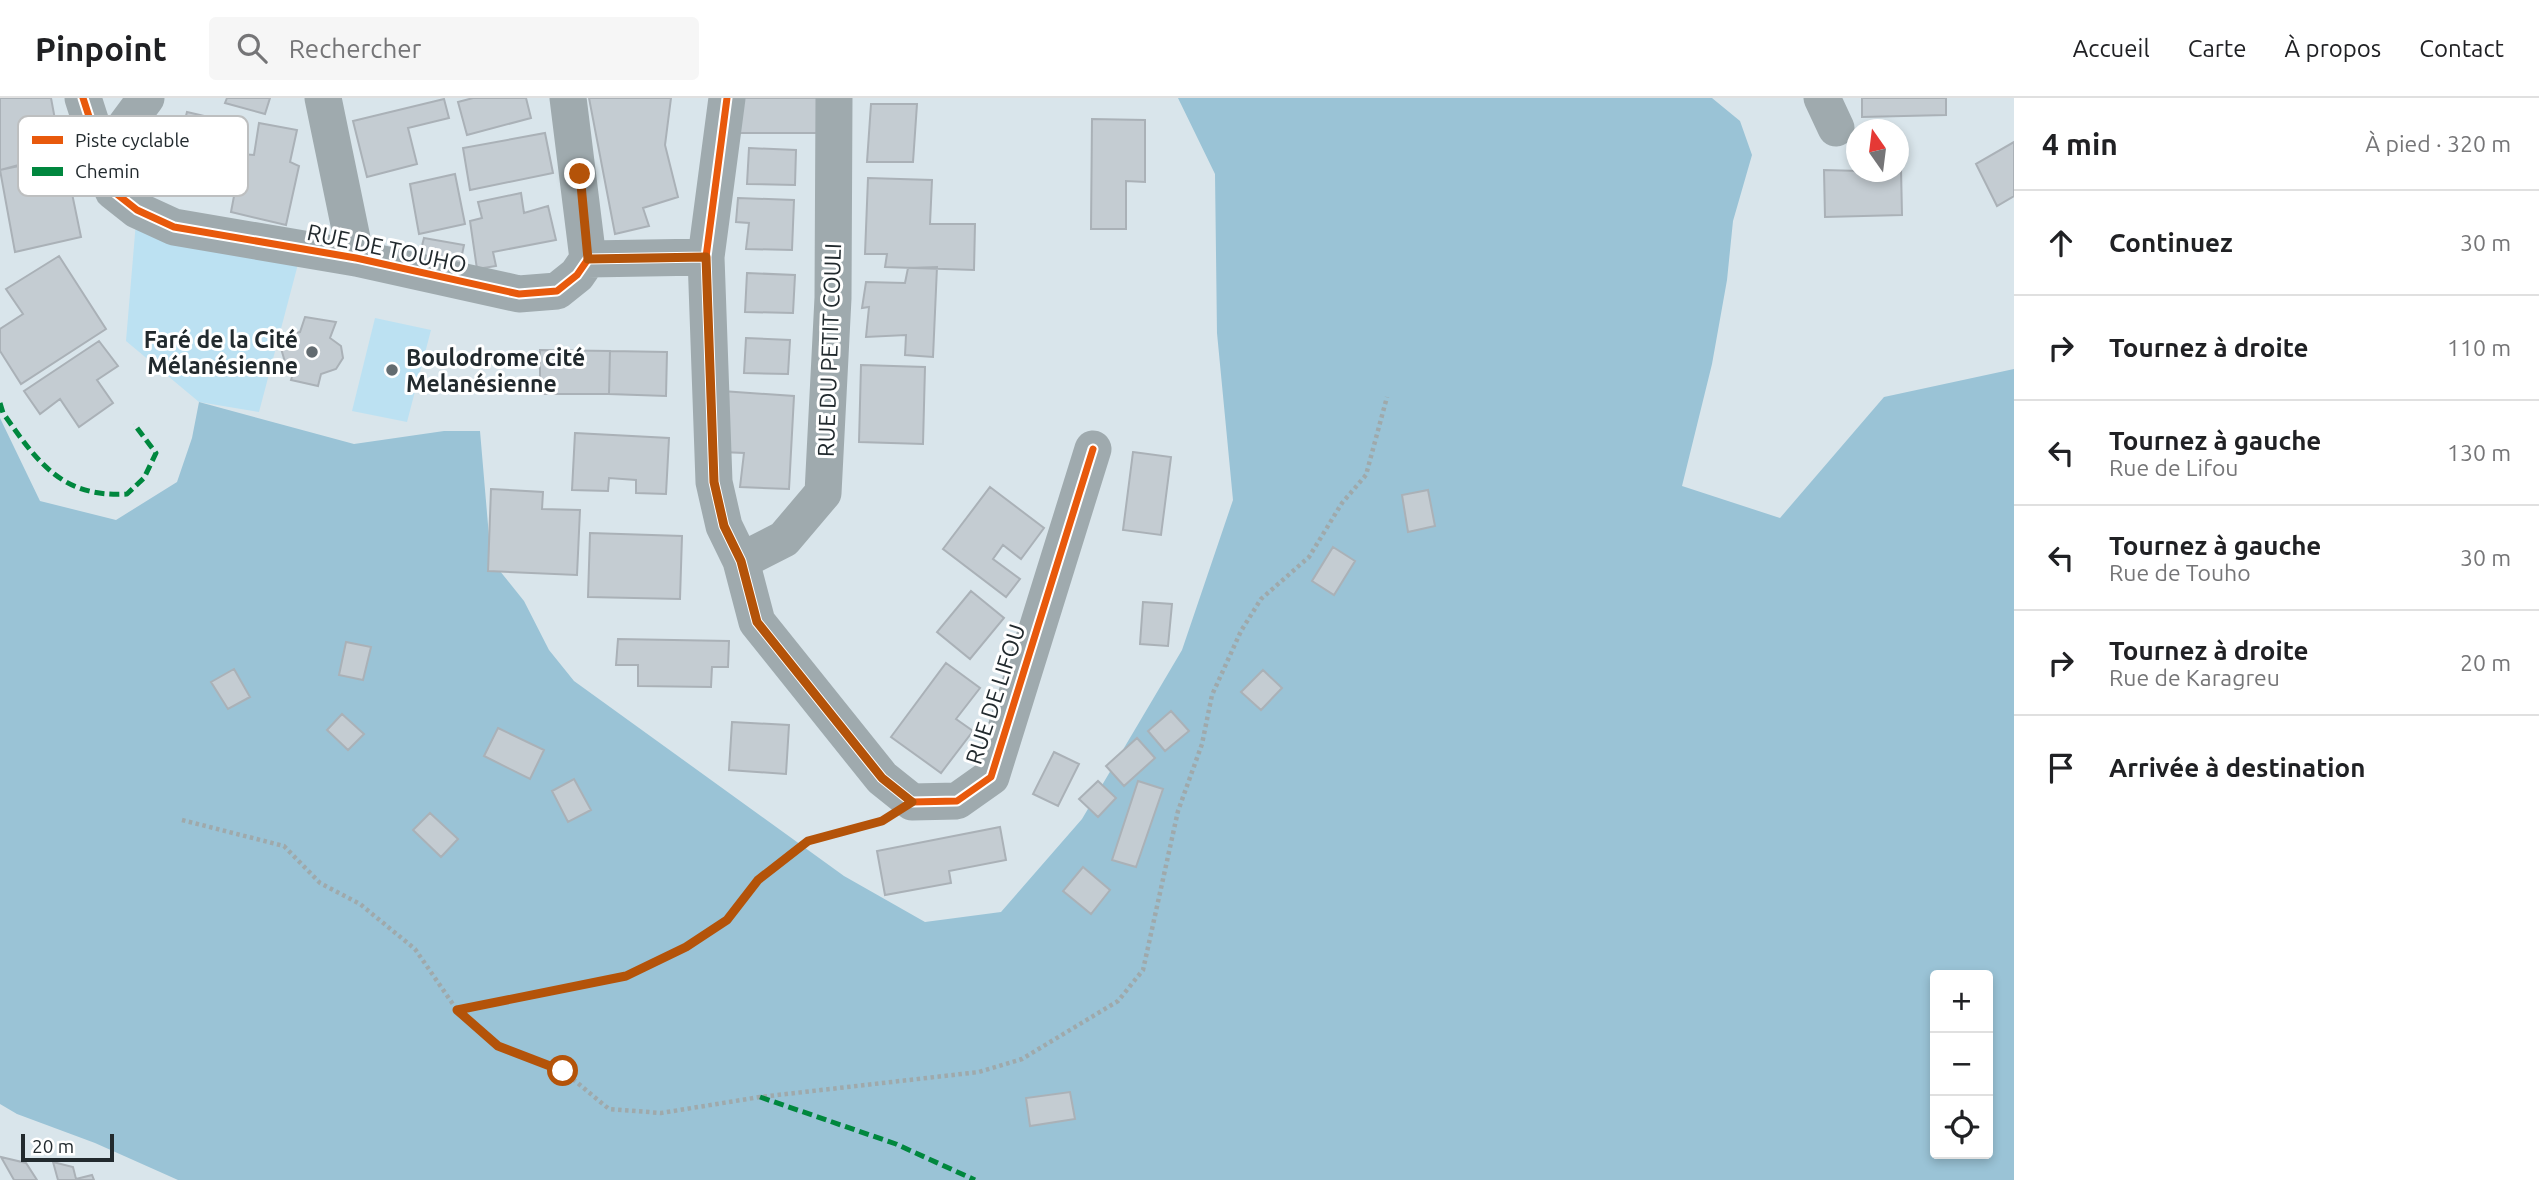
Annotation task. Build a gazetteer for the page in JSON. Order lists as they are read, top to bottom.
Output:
{
  "streets": {
    "street": ["RUE DE TOUHO", "RUE DU PETIT COULI", "RUE DE LIFOU"]
  },
  "places": ["Faré de la Cité Mélanésienne", "Boulodrome cité Melanésienne"],
  "legend": ["Piste cyclable", "Chemin"],
  "scale_bar": "20 m",
  "north": "top",
  "page": {
    "header": "Pinpoint",
    "search": "Rechercher",
    "nav": [
      "Accueil",
      "Carte",
      "À propos",
      "Contact"
    ],
    "heading": ["4 min", "À pied · 320 m"],
    "list": [
      ["Continuez", "30 m"],
      ["Tournez à droite", "110 m"],
      ["Tournez à gauche", "Rue de Lifou", "130 m"],
      ["Tournez à gauche", "Rue de Touho", "30 m"],
      ["Tournez à droite", "Rue de Karagreu", "20 m"],
      "Arrivée à destination"
    ],
    "map_buttons": ["+", "−"],
    "scale": "20 m"
  }
}
